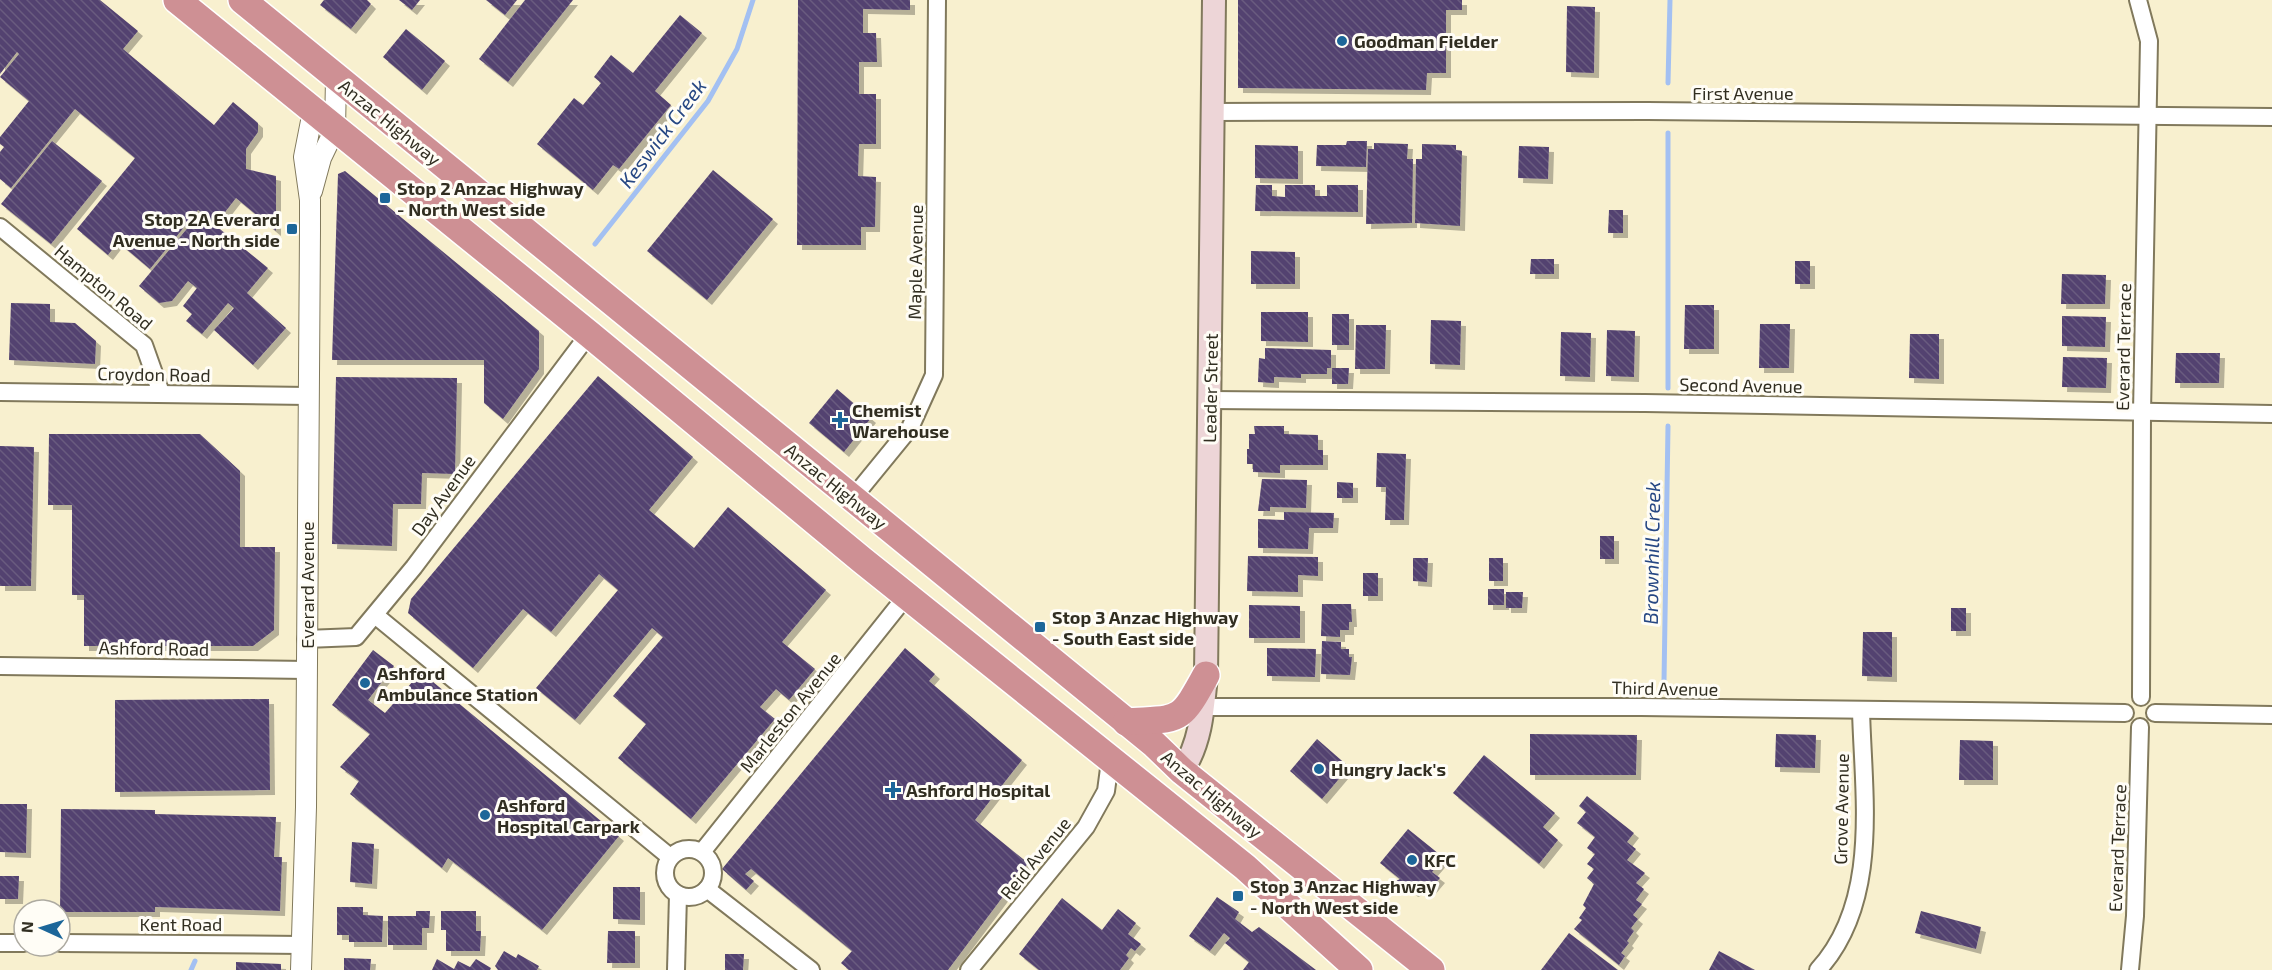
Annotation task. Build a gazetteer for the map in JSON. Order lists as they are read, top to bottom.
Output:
{
  "streets": {
    "highway": ["Anzac Highway"],
    "main road": ["Leader Street"],
    "street": [
      "First Avenue",
      "Maple Avenue",
      "Hampton Road",
      "Everard Terrace",
      "Croydon Road",
      "Second Avenue",
      "Day Avenue",
      "Everard Avenue",
      "Ashford Road",
      "Third Avenue",
      "Marleston Avenue",
      "Grove Avenue",
      "Reid Avenue",
      "Kent Road"
    ]
  },
  "crossings": [
    ["First Avenue", "Everard Terrace"],
    ["First Avenue", "Leader Street"],
    ["Anzac Highway", "Maple Avenue"],
    ["Anzac Highway", "Leader Street"],
    ["Anzac Highway", "Day Avenue"],
    ["Anzac Highway", "Everard Avenue"],
    ["Anzac Highway", "Marleston Avenue"],
    ["Anzac Highway", "Reid Avenue"],
    ["Hampton Road", "Croydon Road"],
    ["Everard Terrace", "Second Avenue"],
    ["Everard Terrace", "Third Avenue"],
    ["Croydon Road", "Everard Avenue"],
    ["Second Avenue", "Leader Street"],
    ["Leader Street", "Third Avenue"],
    ["Day Avenue", "Everard Avenue"],
    ["Everard Avenue", "Ashford Road"],
    ["Everard Avenue", "Kent Road"],
    ["Third Avenue", "Grove Avenue"]
  ],
  "water": ["Keswick Creek", "Brownhill Creek"],
  "places": {
    "other": [
      "Goodman Fielder",
      "Ashford Ambulance Station",
      "Hungry Jack's",
      "Ashford Hospital Carpark",
      "KFC"
    ],
    "transit": [
      "Stop 2 Anzac Highway - North West side",
      "Stop 2A Everard Avenue - North side",
      "Stop 3 Anzac Highway - South East side",
      "Stop 3 Anzac Highway - North West side"
    ],
    "health": ["Chemist Warehouse", "Ashford Hospital"]
  },
  "north": "left"
}
